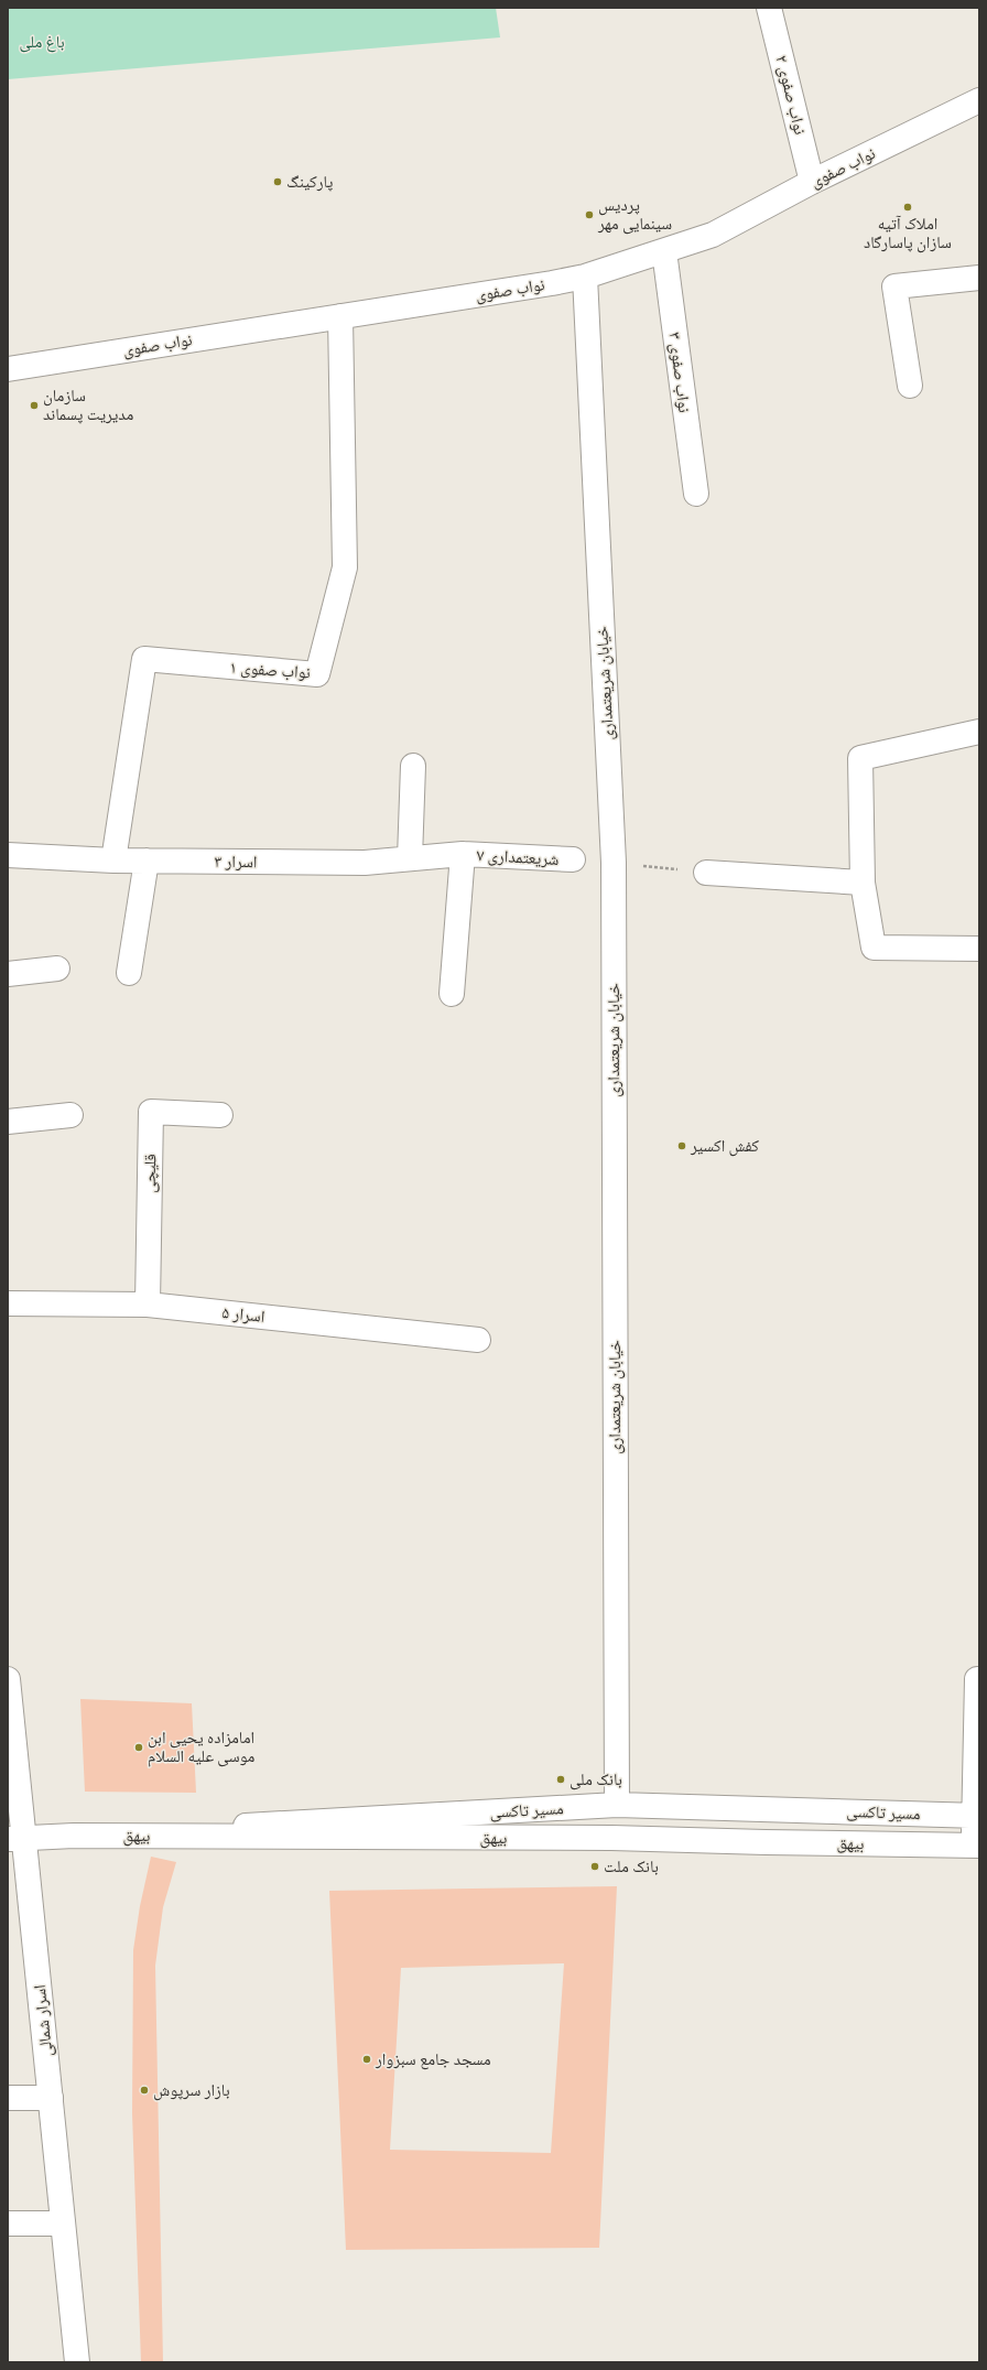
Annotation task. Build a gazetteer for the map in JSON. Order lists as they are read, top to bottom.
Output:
{
  "streets": {
    "street": [
      "نواب صفوی ۲",
      "نواب صفوی",
      "نواب صفوی ۳",
      "نواب صفوی ۱",
      "خیابان شریعتمداری",
      "شریعتمداری ۷",
      "اسرار ۳",
      "قلیچی",
      "اسرار ۵",
      "مسیر تاکسی",
      "بیهق",
      "اسرار شمالی"
    ]
  },
  "crossings": [
    ["نواب صفوی ۲", "نواب صفوی"],
    ["نواب صفوی", "نواب صفوی ۳"],
    ["نواب صفوی", "نواب صفوی ۱"],
    ["نواب صفوی", "خیابان شریعتمداری"],
    ["نواب صفوی ۱", "اسرار ۳"],
    ["خیابان شریعتمداری", "مسیر تاکسی"],
    ["شریعتمداری ۷", "اسرار ۳"],
    ["قلیچی", "اسرار ۵"],
    ["مسیر تاکسی", "بیهق"],
    ["بیهق", "اسرار شمالی"]
  ],
  "parks": ["باغ ملی"],
  "places": [
    "پارکینگ",
    "املاک آتیه سازان پاسارگاد",
    "پردیس سینمایی مهر",
    "سازمان مدیریت پسماند",
    "کفش اکسیر",
    "امامزاده یحیی ابن موسی علیه السلام",
    "بانک ملی",
    "بانک ملت",
    "مسجد جامع سبزوار",
    "بازار سرپوش"
  ]
}
